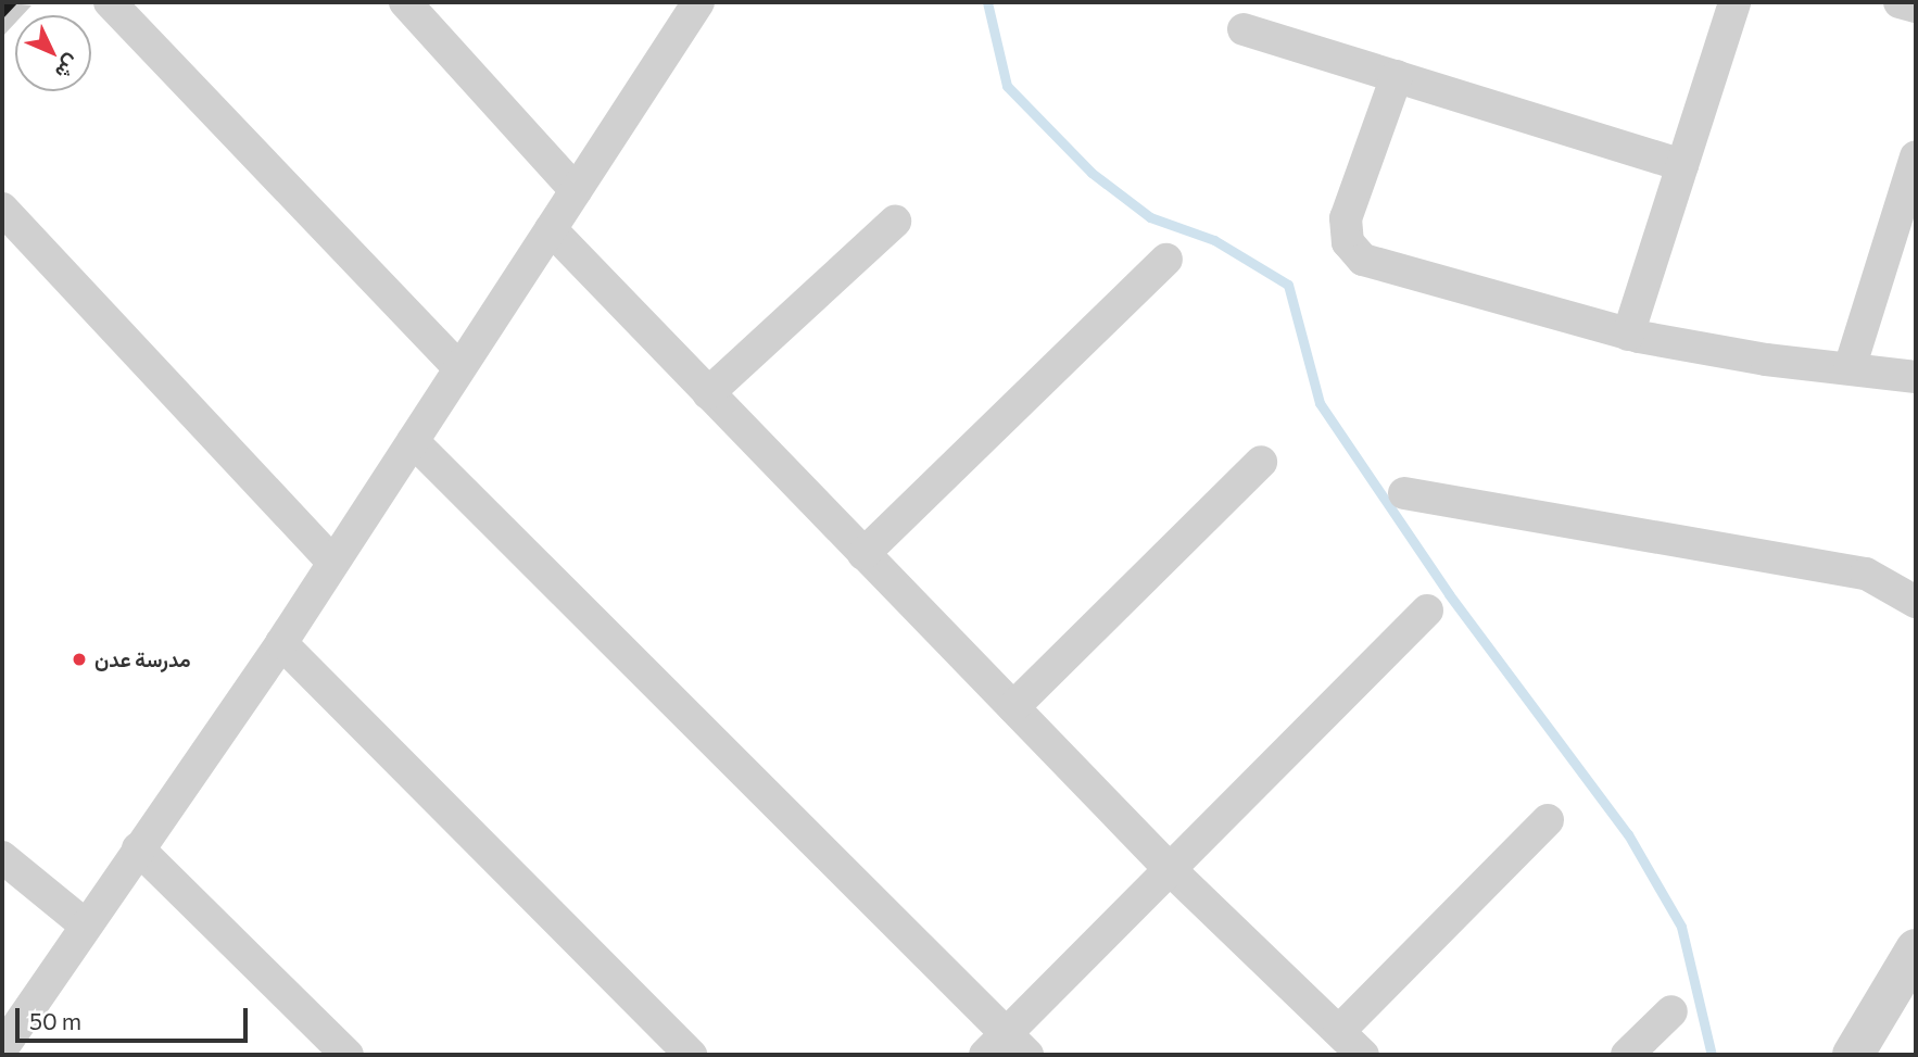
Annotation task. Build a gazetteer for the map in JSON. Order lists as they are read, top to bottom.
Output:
{
  "places": ["مدرسة عدن"],
  "scale_bar": "50 m",
  "north": "bottom right"
}
